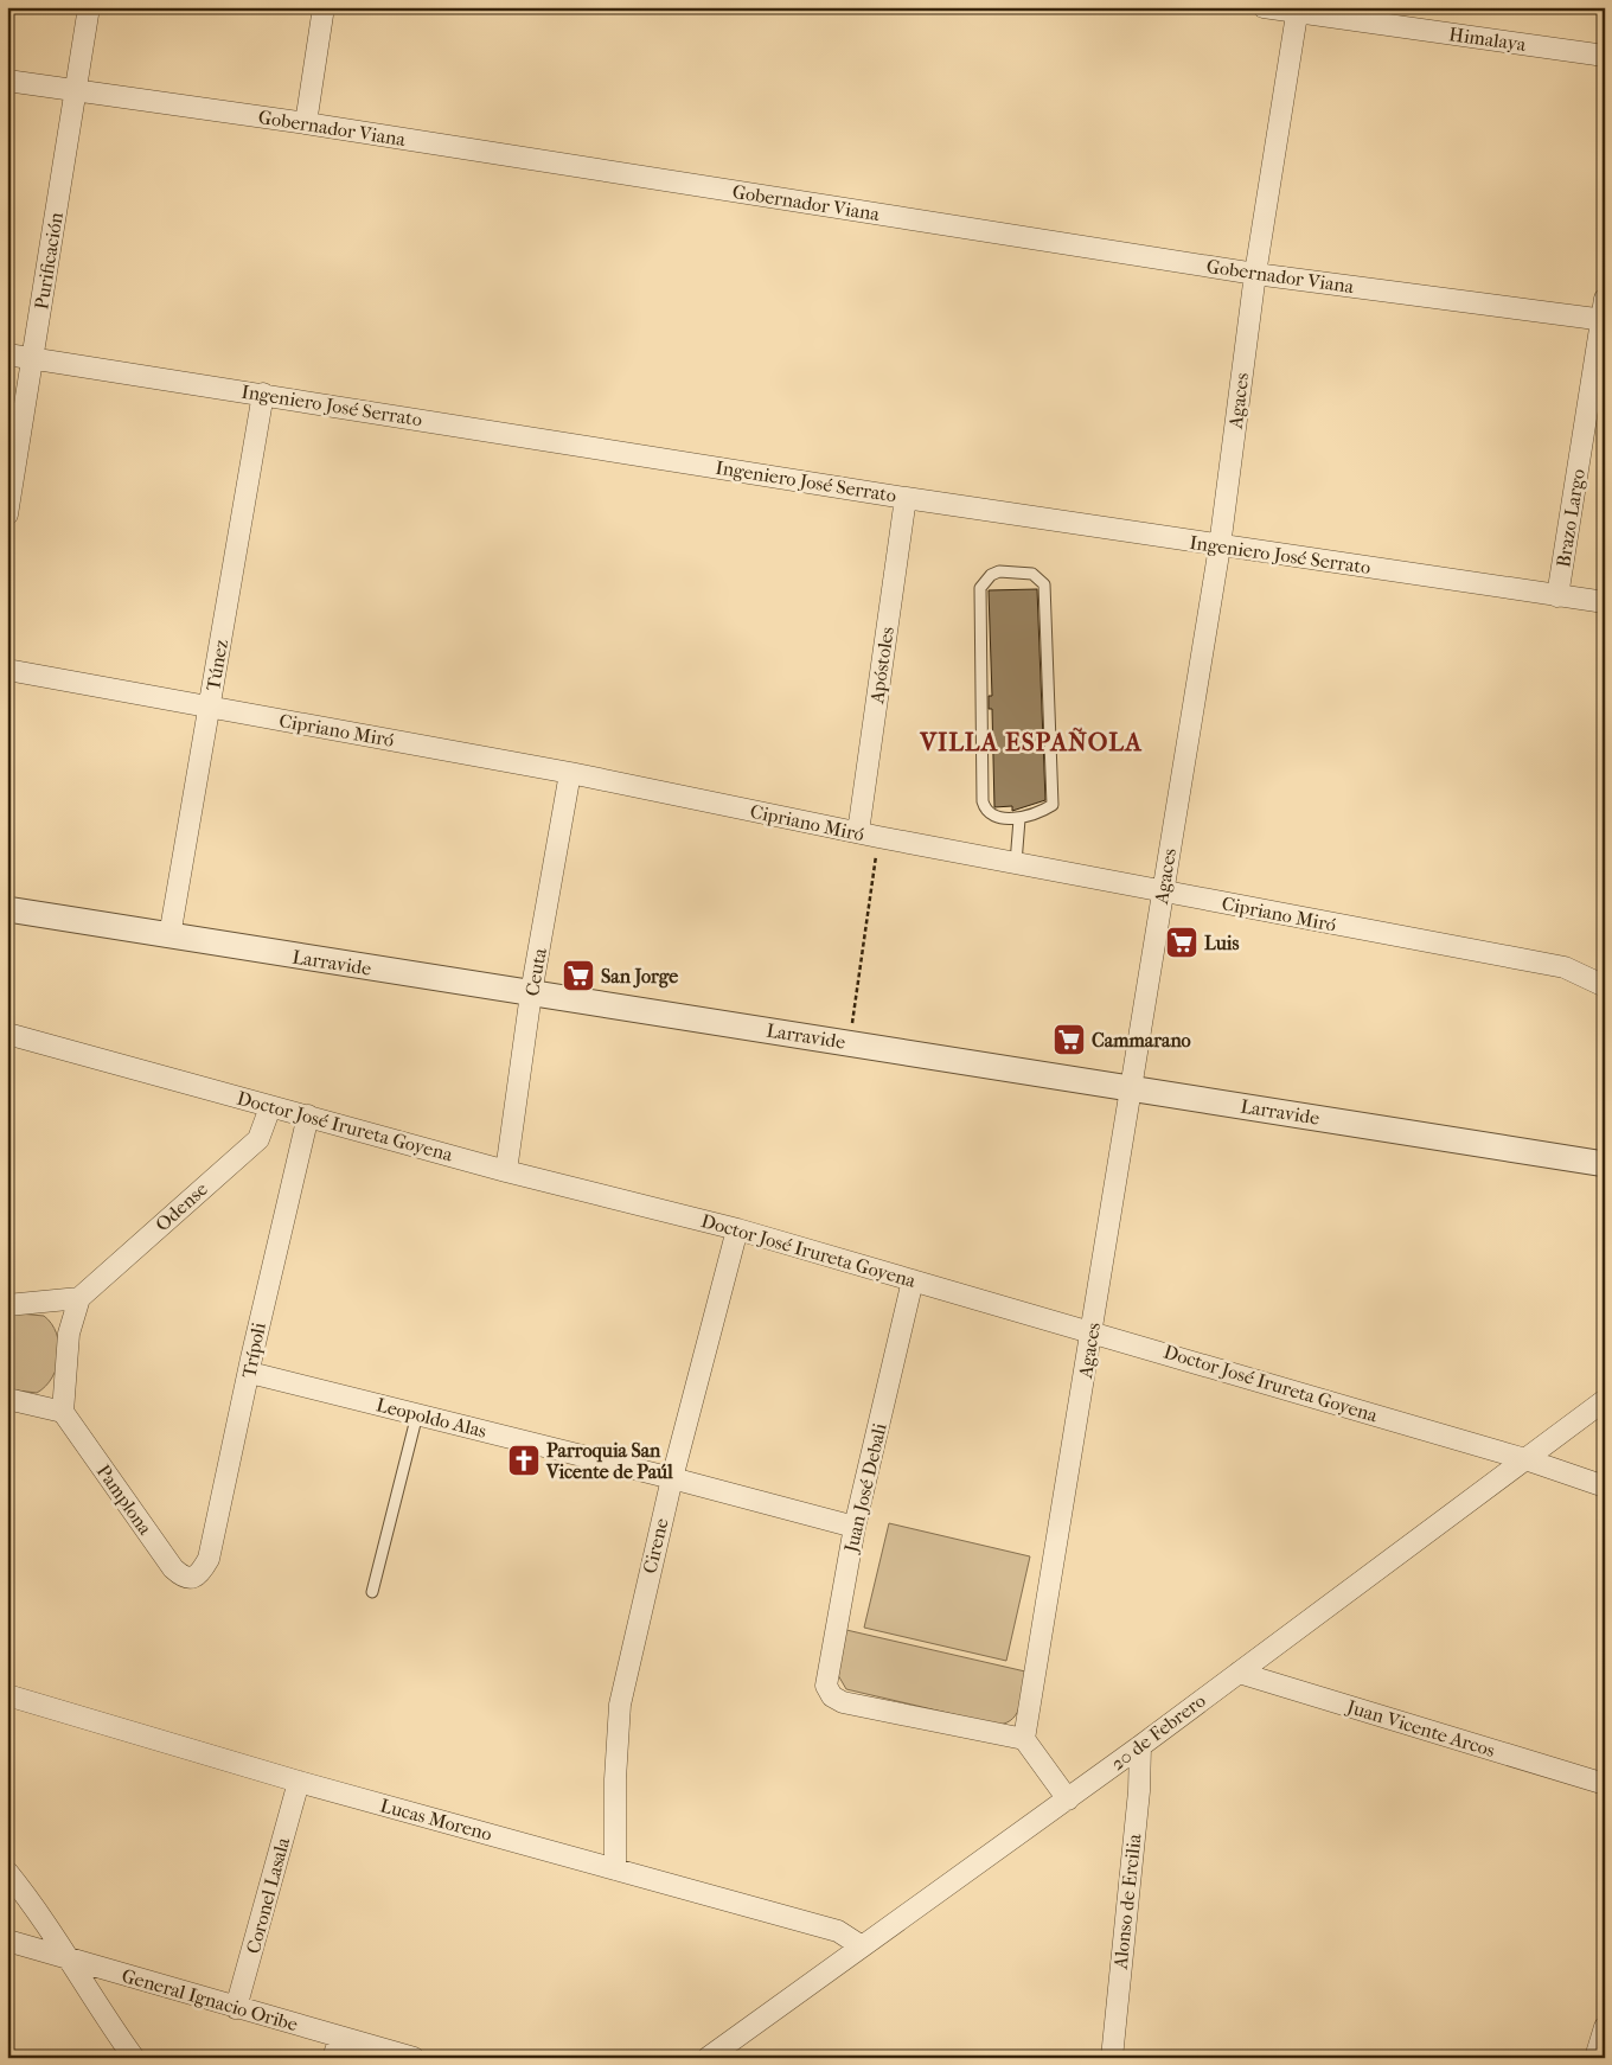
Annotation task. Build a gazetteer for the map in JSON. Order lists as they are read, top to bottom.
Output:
{
  "streets": {
    "street": [
      "Himalaya",
      "Gobernador Viana",
      "Purificación",
      "Agaces",
      "Ingeniero José Serrato",
      "Brazo Largo",
      "Túnez",
      "Apóstoles",
      "Cipriano Miró",
      "Larravide",
      "Ceuta",
      "Doctor José Irureta Goyena",
      "Odense",
      "Trípoli",
      "Leopoldo Alas",
      "Juan José Debali",
      "Pamplona",
      "Cirene",
      "Juan Vicente Arcos",
      "20 de Febrero",
      "Lucas Moreno",
      "Coronel Lasala",
      "Alonso de Ercilia",
      "General Ignacio Oribe"
    ]
  },
  "crossings": [
    ["Himalaya", "Agaces"],
    ["Gobernador Viana", "Purificación"],
    ["Gobernador Viana", "Agaces"],
    ["Gobernador Viana", "Brazo Largo"],
    ["Purificación", "Ingeniero José Serrato"],
    ["Agaces", "Ingeniero José Serrato"],
    ["Agaces", "Cipriano Miró"],
    ["Agaces", "Larravide"],
    ["Agaces", "Doctor José Irureta Goyena"],
    ["Agaces", "Juan José Debali"],
    ["Ingeniero José Serrato", "Brazo Largo"],
    ["Ingeniero José Serrato", "Túnez"],
    ["Ingeniero José Serrato", "Apóstoles"],
    ["Túnez", "Cipriano Miró"],
    ["Túnez", "Larravide"],
    ["Apóstoles", "Cipriano Miró"],
    ["Cipriano Miró", "Ceuta"],
    ["Larravide", "Ceuta"],
    ["Ceuta", "Doctor José Irureta Goyena"],
    ["Doctor José Irureta Goyena", "Odense"],
    ["Doctor José Irureta Goyena", "Trípoli"],
    ["Doctor José Irureta Goyena", "Juan José Debali"],
    ["Doctor José Irureta Goyena", "Cirene"],
    ["Doctor José Irureta Goyena", "20 de Febrero"],
    ["Odense", "Pamplona"],
    ["Trípoli", "Leopoldo Alas"],
    ["Trípoli", "Pamplona"],
    ["Leopoldo Alas", "Juan José Debali"],
    ["Leopoldo Alas", "Cirene"],
    ["Cirene", "Lucas Moreno"],
    ["Juan Vicente Arcos", "20 de Febrero"],
    ["20 de Febrero", "Lucas Moreno"],
    ["20 de Febrero", "Alonso de Ercilia"],
    ["Lucas Moreno", "Coronel Lasala"],
    ["Coronel Lasala", "General Ignacio Oribe"]
  ],
  "districts": ["VILLA ESPAÑOLA"],
  "places": {
    "supermarket": ["Luis", "San Jorge", "Cammarano"],
    "church": ["Parroquia San Vicente de Paúl"]
  }
}
